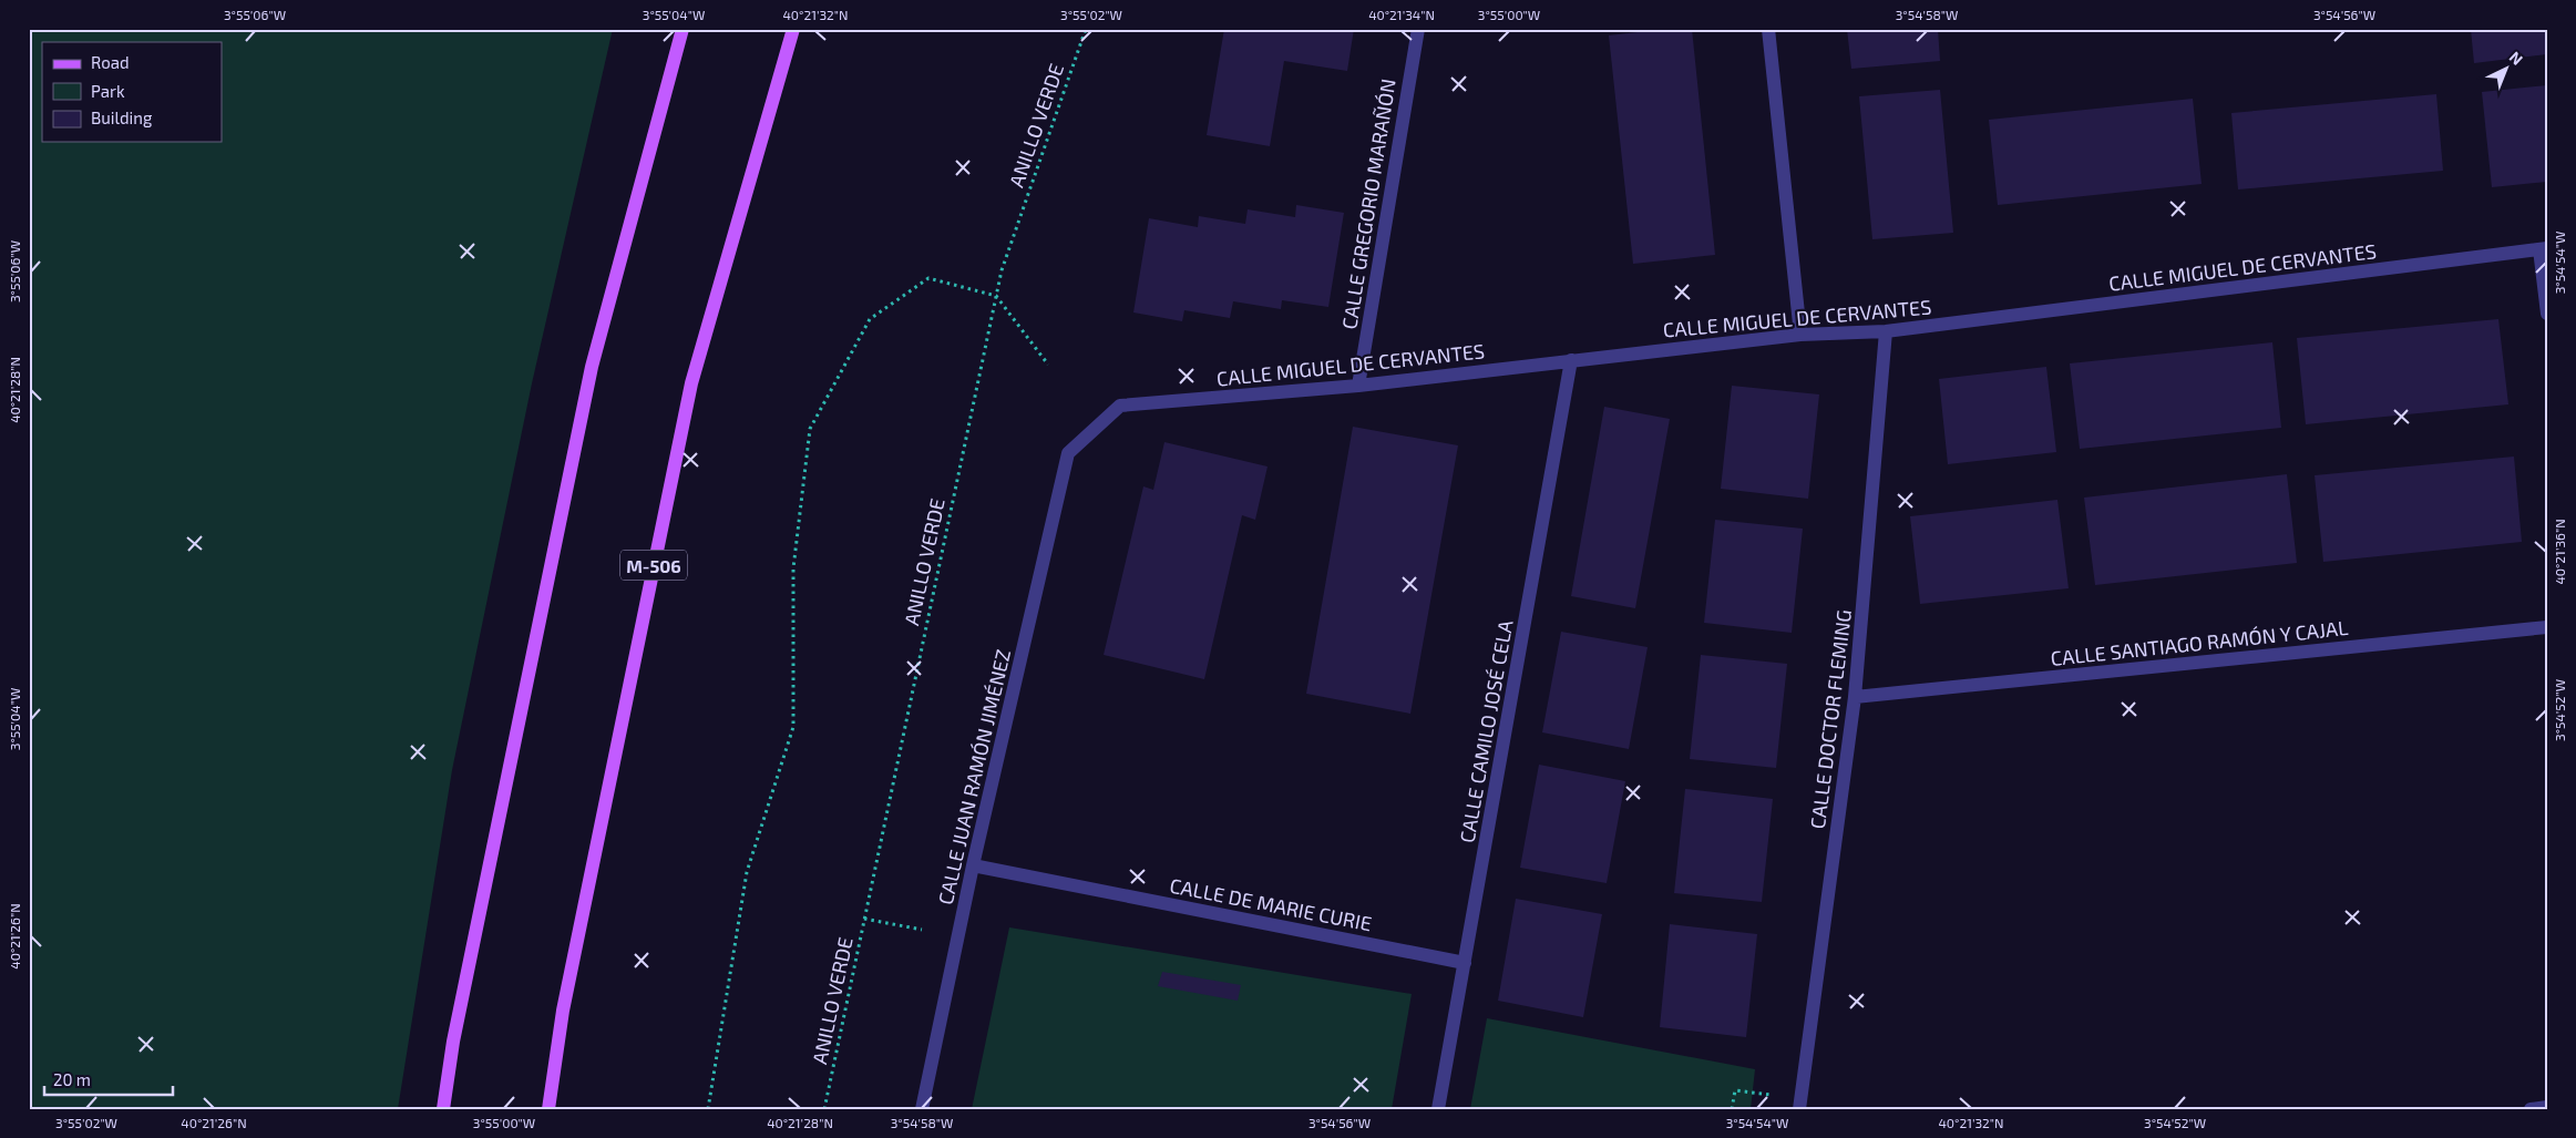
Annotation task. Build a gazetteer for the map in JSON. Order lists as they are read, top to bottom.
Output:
{
  "streets": {
    "main road": ["M-506"],
    "street": [
      "CALLE GREGORIO MARAÑÓN",
      "CALLE MIGUEL DE CERVANTES",
      "CALLE SANTIAGO RAMÓN Y CAJAL",
      "CALLE DOCTOR FLEMING",
      "CALLE CAMILO JOSÉ CELA",
      "CALLE JUAN RAMÓN JIMÉNEZ",
      "CALLE DE MARIE CURIE"
    ],
    "path": ["ANILLO VERDE"]
  },
  "crossings": [
    ["CALLE GREGORIO MARAÑÓN", "CALLE MIGUEL DE CERVANTES"],
    ["CALLE MIGUEL DE CERVANTES", "CALLE DOCTOR FLEMING"],
    ["CALLE MIGUEL DE CERVANTES", "CALLE CAMILO JOSÉ CELA"],
    ["CALLE MIGUEL DE CERVANTES", "CALLE JUAN RAMÓN JIMÉNEZ"],
    ["CALLE SANTIAGO RAMÓN Y CAJAL", "CALLE DOCTOR FLEMING"],
    ["CALLE CAMILO JOSÉ CELA", "CALLE DE MARIE CURIE"],
    ["CALLE JUAN RAMÓN JIMÉNEZ", "CALLE DE MARIE CURIE"]
  ],
  "legend": ["Road", "Park", "Building"],
  "scale_bar": "20 m",
  "north": "top right",
  "coordinates": [
    "3°55'06\"W",
    "3°55'04\"W",
    "40°21'32\"N",
    "3°55'02\"W",
    "40°21'34\"N",
    "3°55'00\"W",
    "3°54'58\"W",
    "3°54'56\"W",
    "3°54'54\"W",
    "40°21'28\"N",
    "40°21'36\"N",
    "3°54'52\"W",
    "40°21'26\"N"
  ]
}
